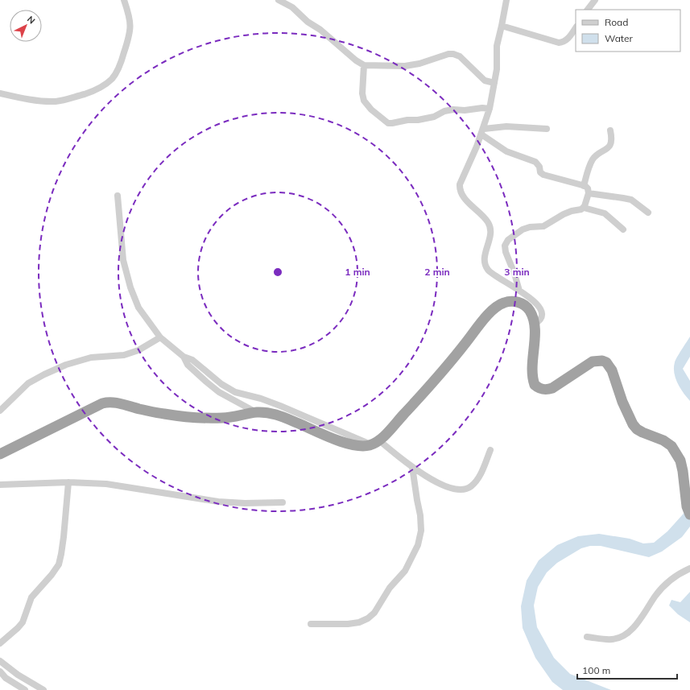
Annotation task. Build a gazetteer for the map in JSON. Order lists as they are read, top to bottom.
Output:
{
  "legend": ["Road", "Water"],
  "scale_bar": "100 m",
  "north": "top right",
  "rings": ["1 min", "2 min", "3 min"]
}
